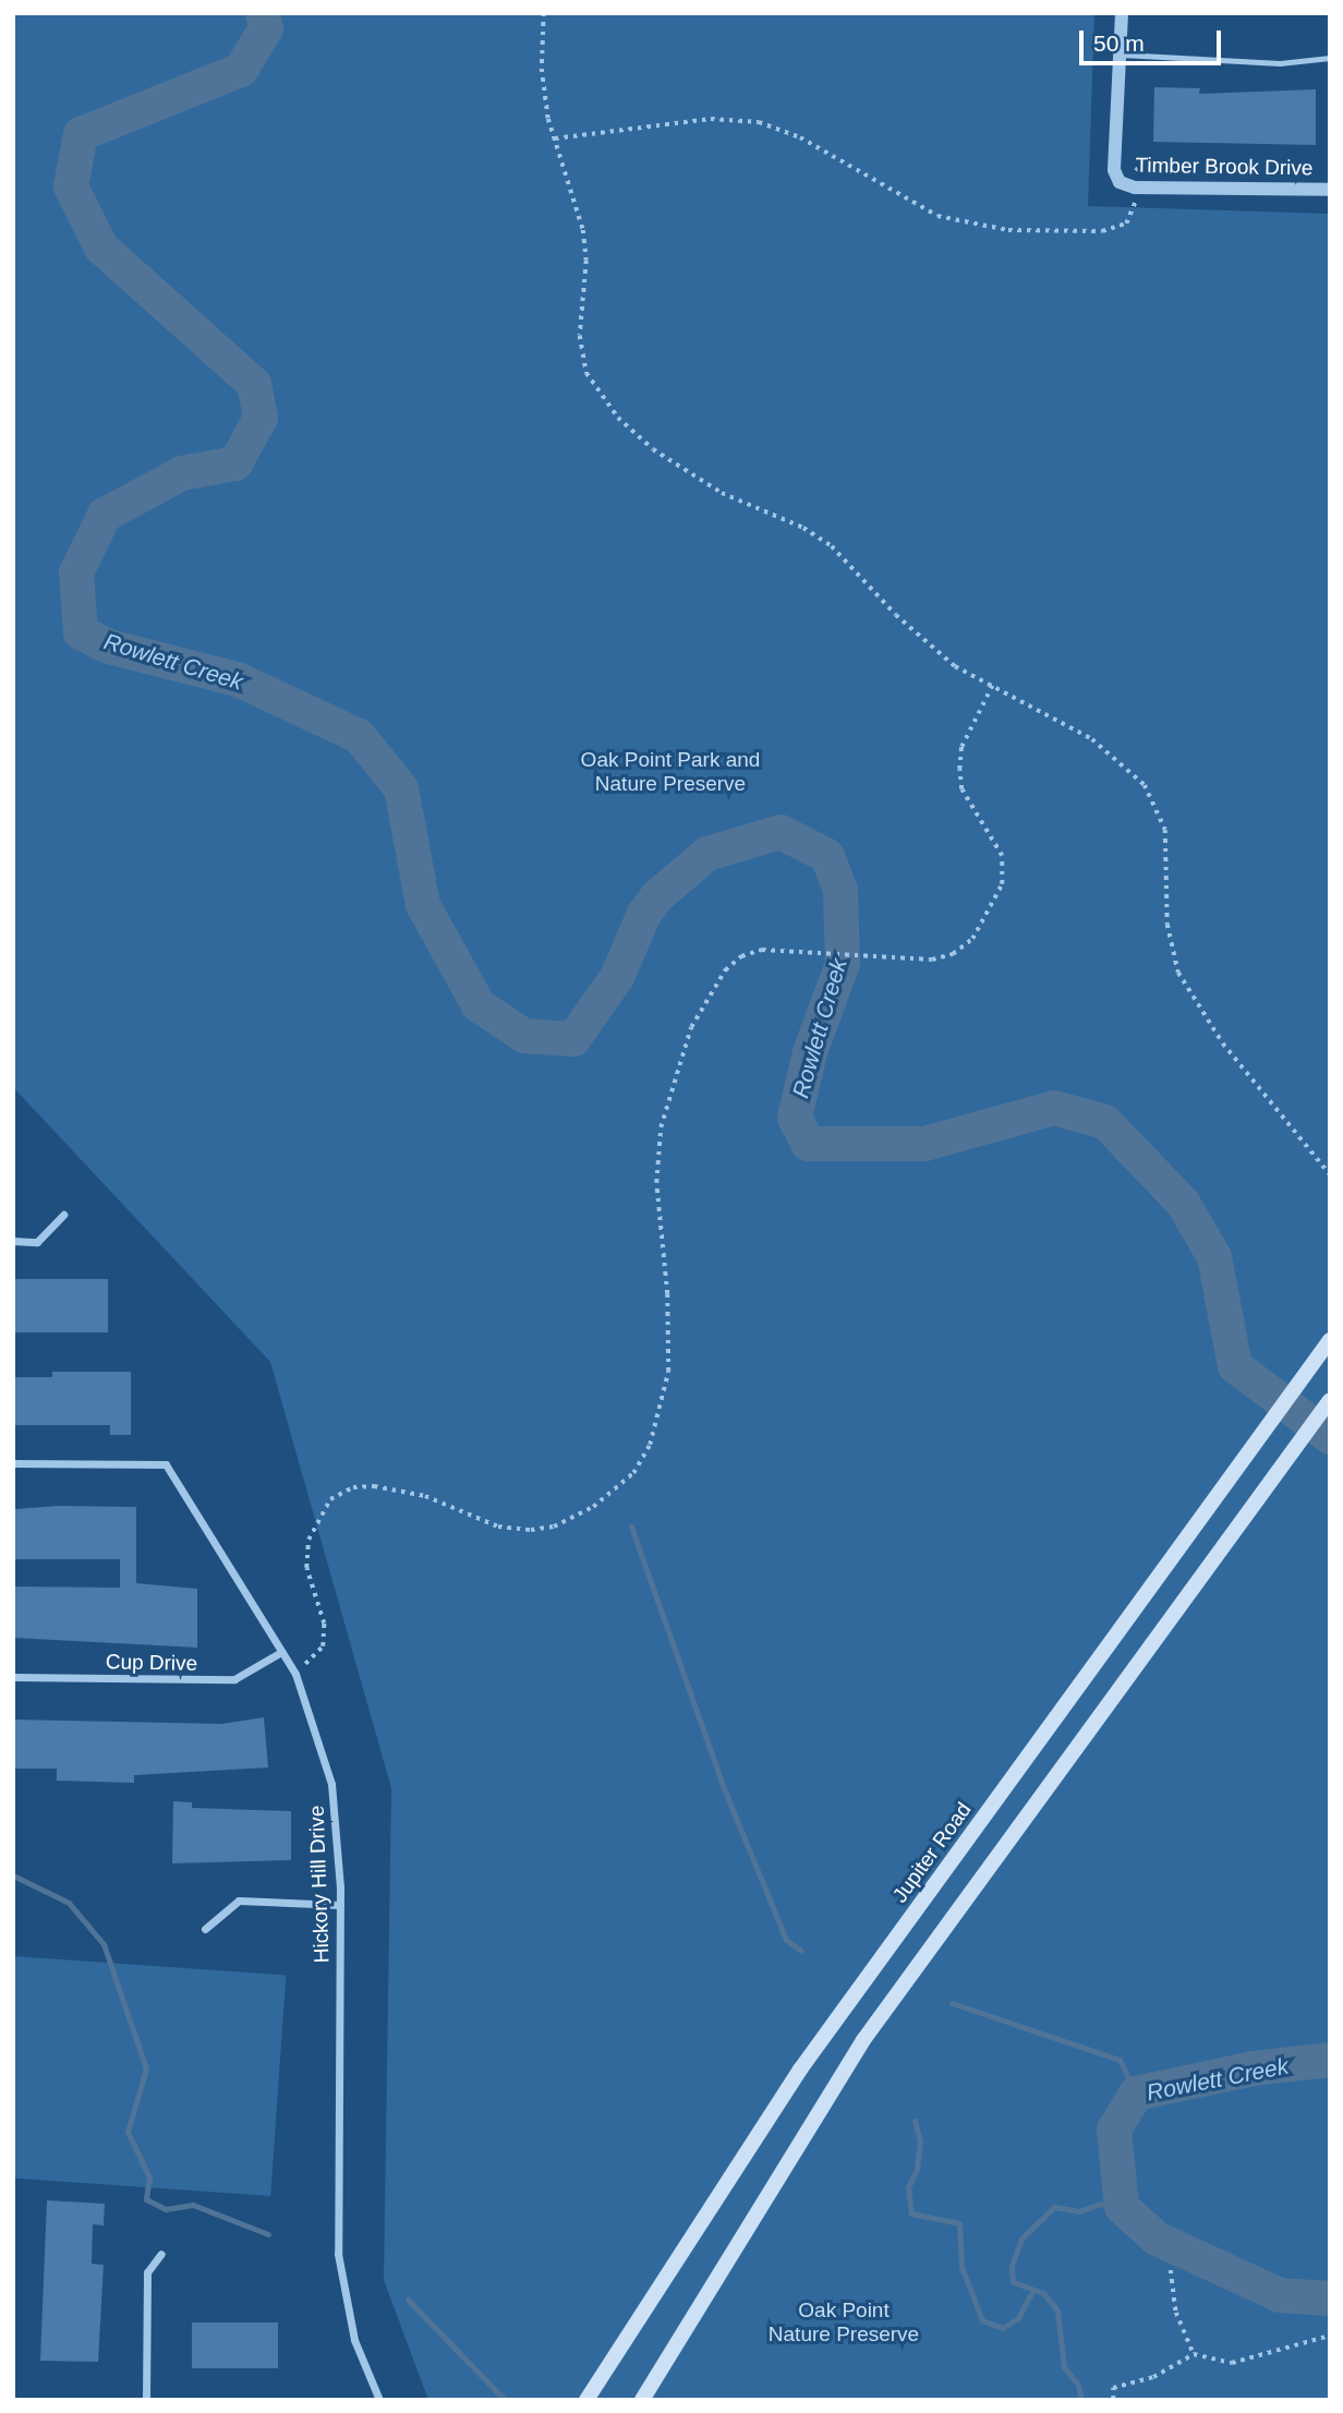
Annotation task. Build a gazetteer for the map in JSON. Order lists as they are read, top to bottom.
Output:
{
  "streets": {
    "main road": ["Jupiter Road"],
    "street": ["Timber Brook Drive", "Cup Drive", "Hickory Hill Drive"]
  },
  "crossings": [
    ["Cup Drive", "Hickory Hill Drive"]
  ],
  "water": ["Rowlett Creek"],
  "parks": ["Oak Point Park and Nature Preserve", "Oak Point Nature Preserve"],
  "scale_bar": "50 m"
}
